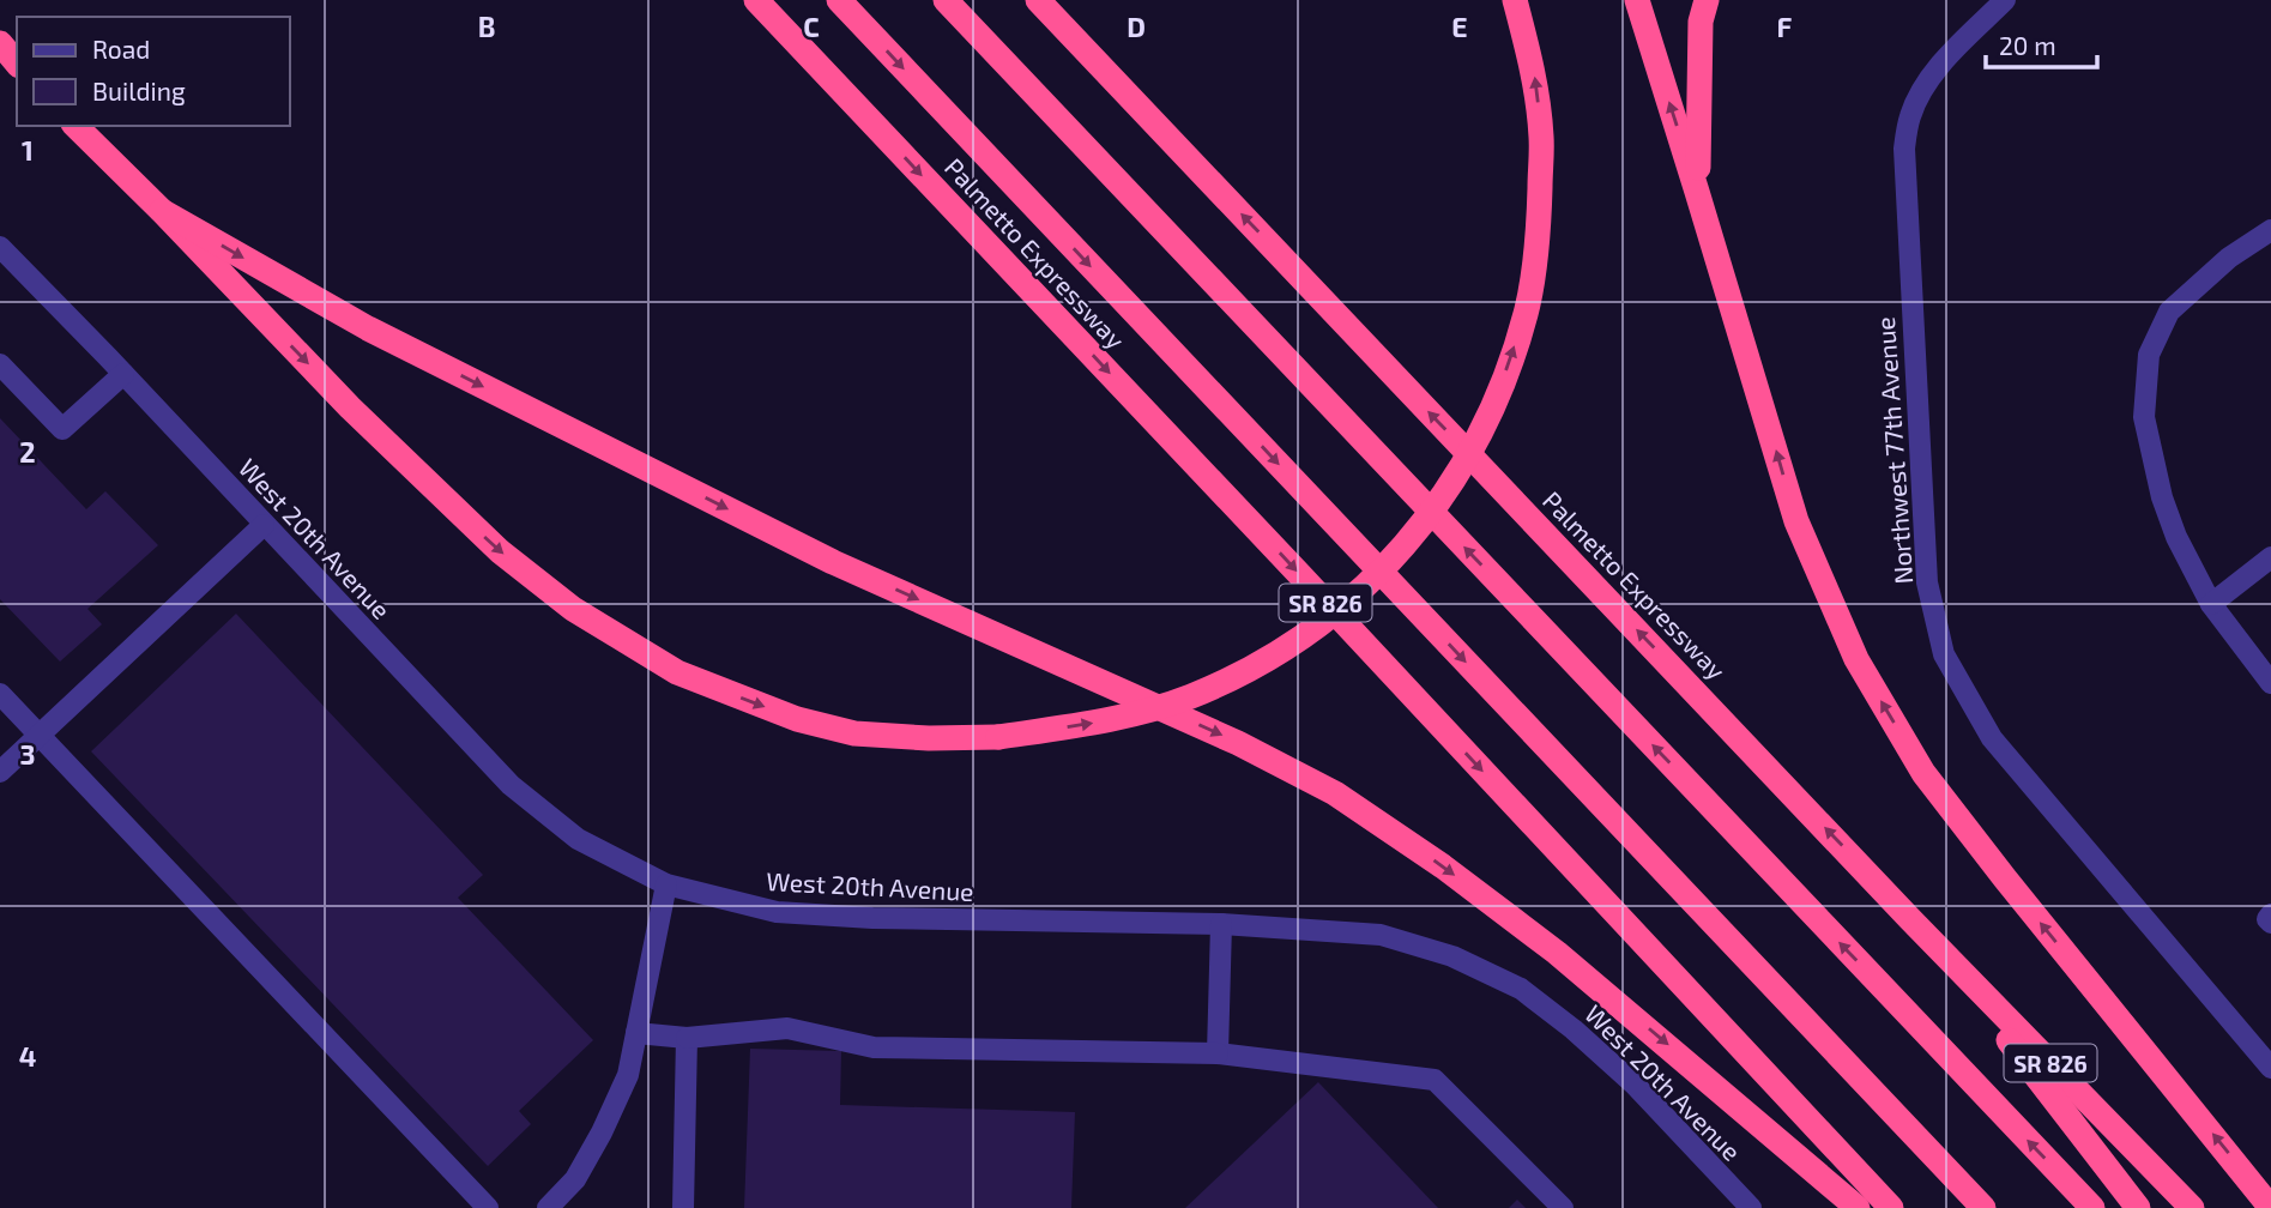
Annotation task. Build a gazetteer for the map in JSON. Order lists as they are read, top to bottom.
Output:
{
  "streets": {
    "highway": ["Palmetto Expressway", "SR 826"],
    "street": ["Northwest 77th Avenue", "West 20th Avenue"]
  },
  "legend": ["Road", "Building"],
  "scale_bar": "20 m",
  "grid": {
    "columns": [
      "B",
      "C",
      "D",
      "E",
      "F"
    ],
    "rows": [
      "1",
      "2",
      "3",
      "4"
    ]
  }
}
